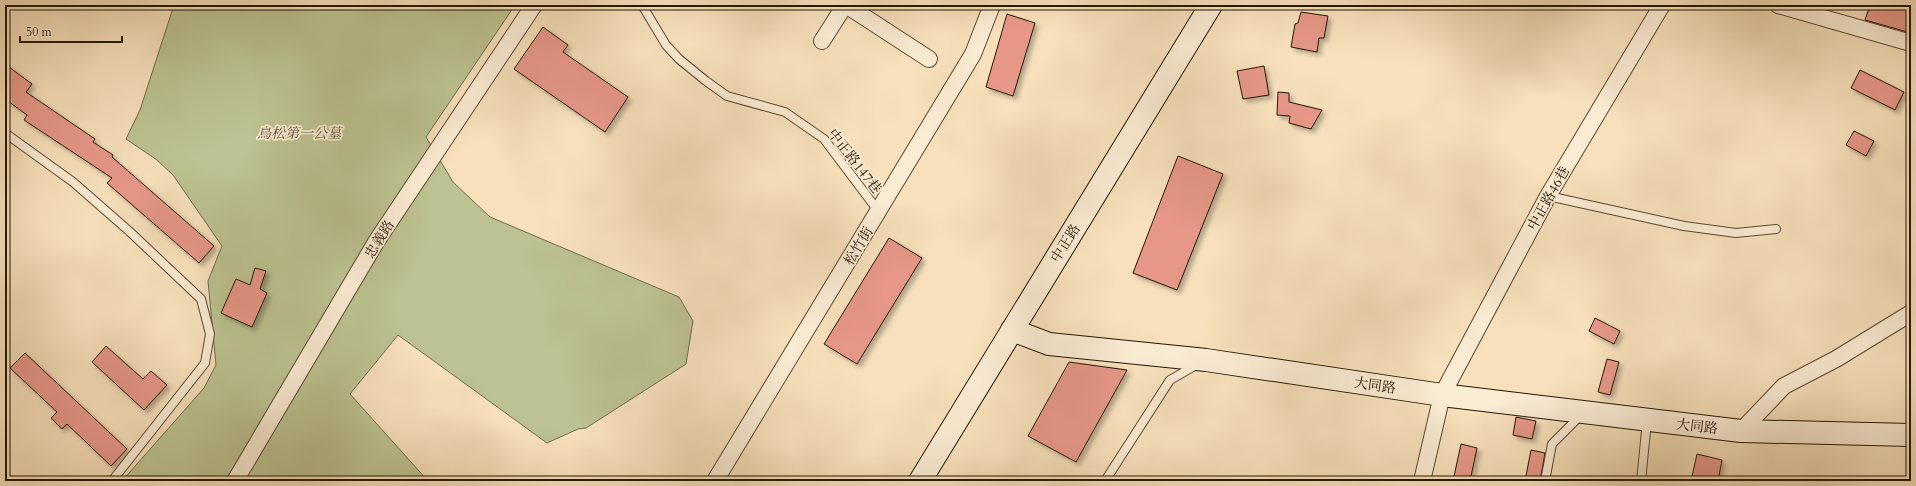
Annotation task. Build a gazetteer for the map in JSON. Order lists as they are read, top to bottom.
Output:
{
  "streets": {
    "street": [
      "中正路46巷",
      "忠義路",
      "中正路",
      "松竹街",
      "大同路"
    ],
    "lane": ["中正路147巷"]
  },
  "crossings": [
    ["中正路147巷", "松竹街"],
    ["中正路46巷", "大同路"],
    ["中正路", "大同路"]
  ],
  "parks": ["鳥松第一公墓"],
  "scale_bar": "50 m"
}
